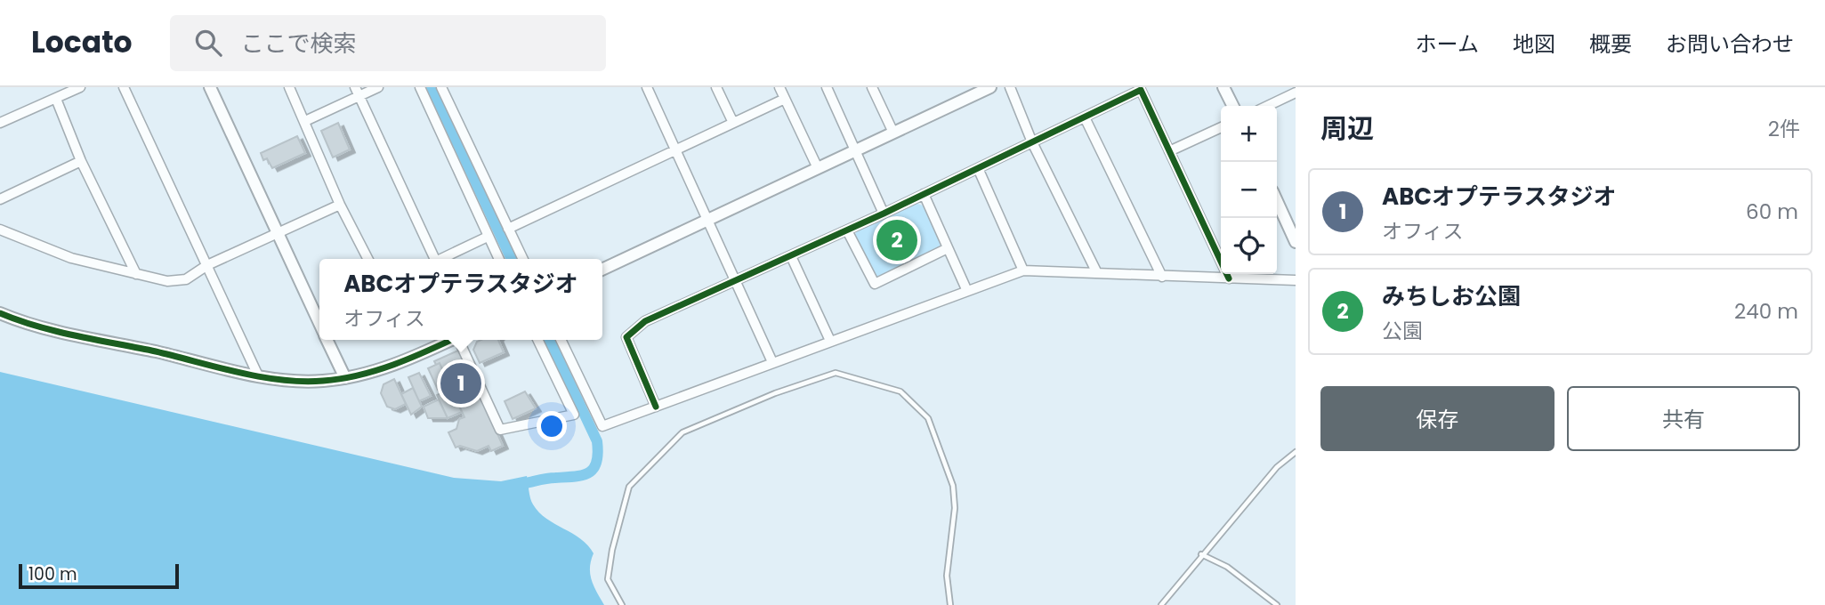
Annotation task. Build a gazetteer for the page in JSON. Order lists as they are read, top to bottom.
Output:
{
  "scale_bar": "100 m",
  "page": {
    "header": "Locato",
    "search": "ここで検索",
    "nav": [
      "ホーム",
      "地図",
      "概要",
      "お問い合わせ"
    ],
    "heading": ["周辺", "2件"],
    "map_buttons": ["+", "−"],
    "list": [
      {
        "mark": "1",
        "name": "ABCオプテラスタジオ",
        "note": "オフィス",
        "value": "60 m"
      },
      {
        "mark": "2",
        "name": "みちしお公園",
        "note": "公園",
        "value": "240 m"
      }
    ],
    "pins": ["2", "1"],
    "popup": ["ABCオプテラスタジオ", "オフィス"],
    "buttons": ["保存", "共有"],
    "scale": "100 m"
  }
}
